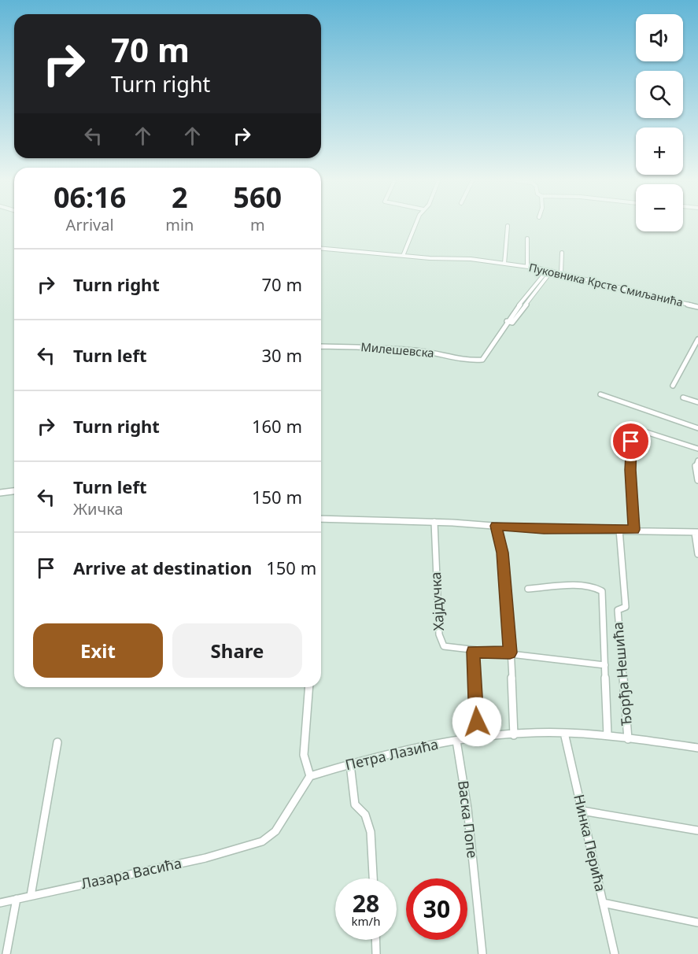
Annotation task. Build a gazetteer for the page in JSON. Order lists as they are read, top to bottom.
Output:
{
  "streets": {
    "street": [
      "Пуковника Крсте Смиљанића",
      "Милешевска",
      "Хајдучка",
      "Ђорђа Нешића",
      "Петра Лазића",
      "Васка Попе",
      "Нинка Перића",
      "Лазара Васића"
    ]
  },
  "crossings": [
    ["Пуковника Крсте Смиљанића", "Милешевска"],
    ["Ђорђа Нешића", "Петра Лазића"],
    ["Петра Лазића", "Васка Попе"],
    ["Петра Лазића", "Нинка Перића"],
    ["Петра Лазића", "Лазара Васића"]
  ],
  "page": {
    "map_buttons": ["+", "−"],
    "turn": ["70 m", "Turn right"],
    "eta": [
      "06:16",
      "Arrival",
      "2",
      "min",
      "560",
      "m"
    ],
    "list": [
      {
        "name": "Turn right",
        "value": "70 m"
      },
      {
        "name": "Turn left",
        "value": "30 m"
      },
      {
        "name": "Turn right",
        "value": "160 m"
      },
      {
        "name": "Turn left",
        "note": "Жичка",
        "value": "150 m"
      },
      {
        "name": "Arrive at destination",
        "value": "150 m"
      }
    ],
    "buttons": ["Exit", "Share"],
    "speed": "28 km/h",
    "limit": "30"
  }
}
